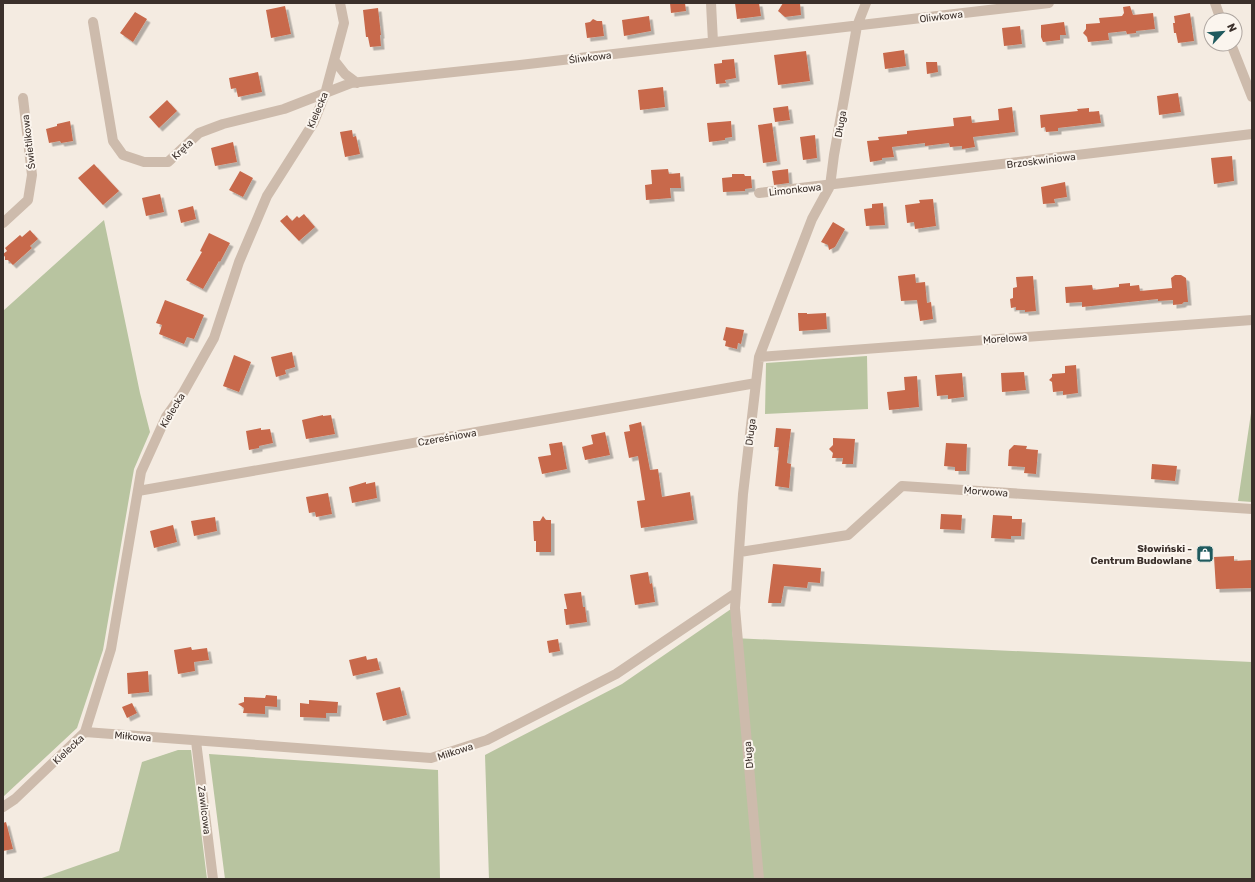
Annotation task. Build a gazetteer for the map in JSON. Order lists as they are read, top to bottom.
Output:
{
  "streets": {
    "street": [
      "Oliwkowa",
      "Śliwkowa",
      "Kielecka",
      "Długa",
      "Świetlikowa",
      "Kręta",
      "Brzoskwiniowa",
      "Limonkowa",
      "Morelowa",
      "Czereśniowa",
      "Morwowa",
      "Miłkowa",
      "Zawilcowa"
    ]
  },
  "crossings": [
    ["Oliwkowa", "Śliwkowa"],
    ["Oliwkowa", "Długa"],
    ["Śliwkowa", "Kielecka"],
    ["Śliwkowa", "Długa"],
    ["Śliwkowa", "Kręta"],
    ["Kielecka", "Kręta"],
    ["Kielecka", "Czereśniowa"],
    ["Kielecka", "Miłkowa"],
    ["Długa", "Brzoskwiniowa"],
    ["Długa", "Limonkowa"],
    ["Długa", "Morelowa"],
    ["Długa", "Czereśniowa"],
    ["Długa", "Morwowa"],
    ["Długa", "Miłkowa"],
    ["Brzoskwiniowa", "Limonkowa"],
    ["Miłkowa", "Zawilcowa"]
  ],
  "places": {
    "shop": ["Słowiński - Centrum Budowlane"]
  },
  "north": "top right"
}
